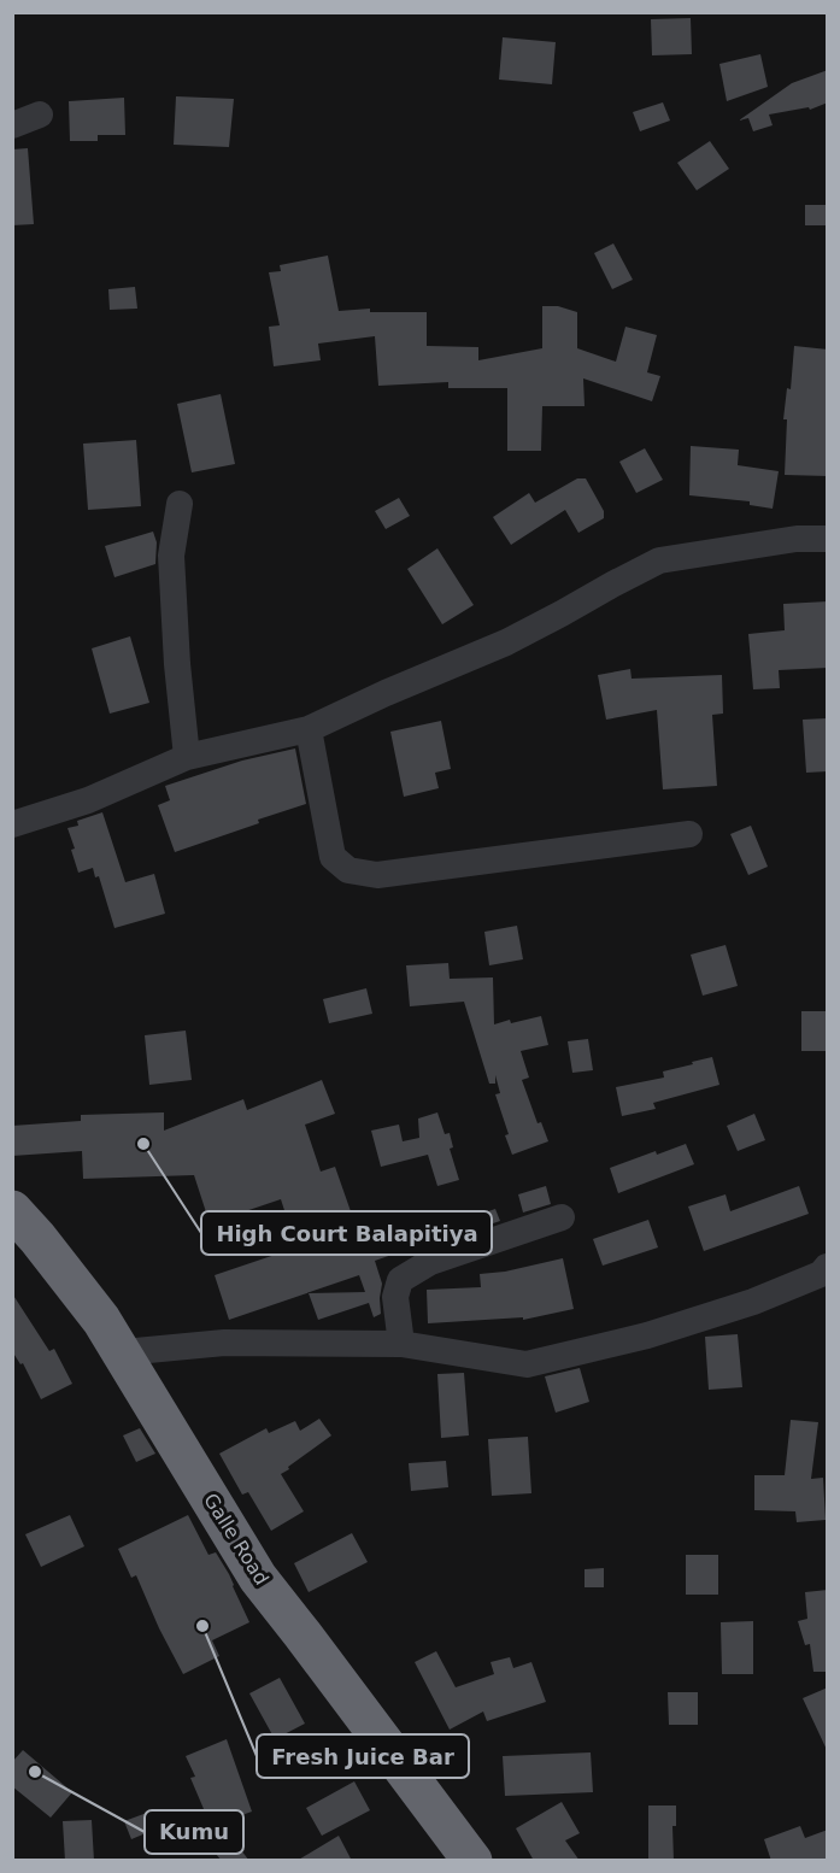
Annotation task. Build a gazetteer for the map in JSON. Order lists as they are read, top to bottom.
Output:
{
  "streets": {
    "highway": ["Galle Road"]
  },
  "places": ["High Court Balapitiya", "Fresh Juice Bar", "Kumu"]
}
